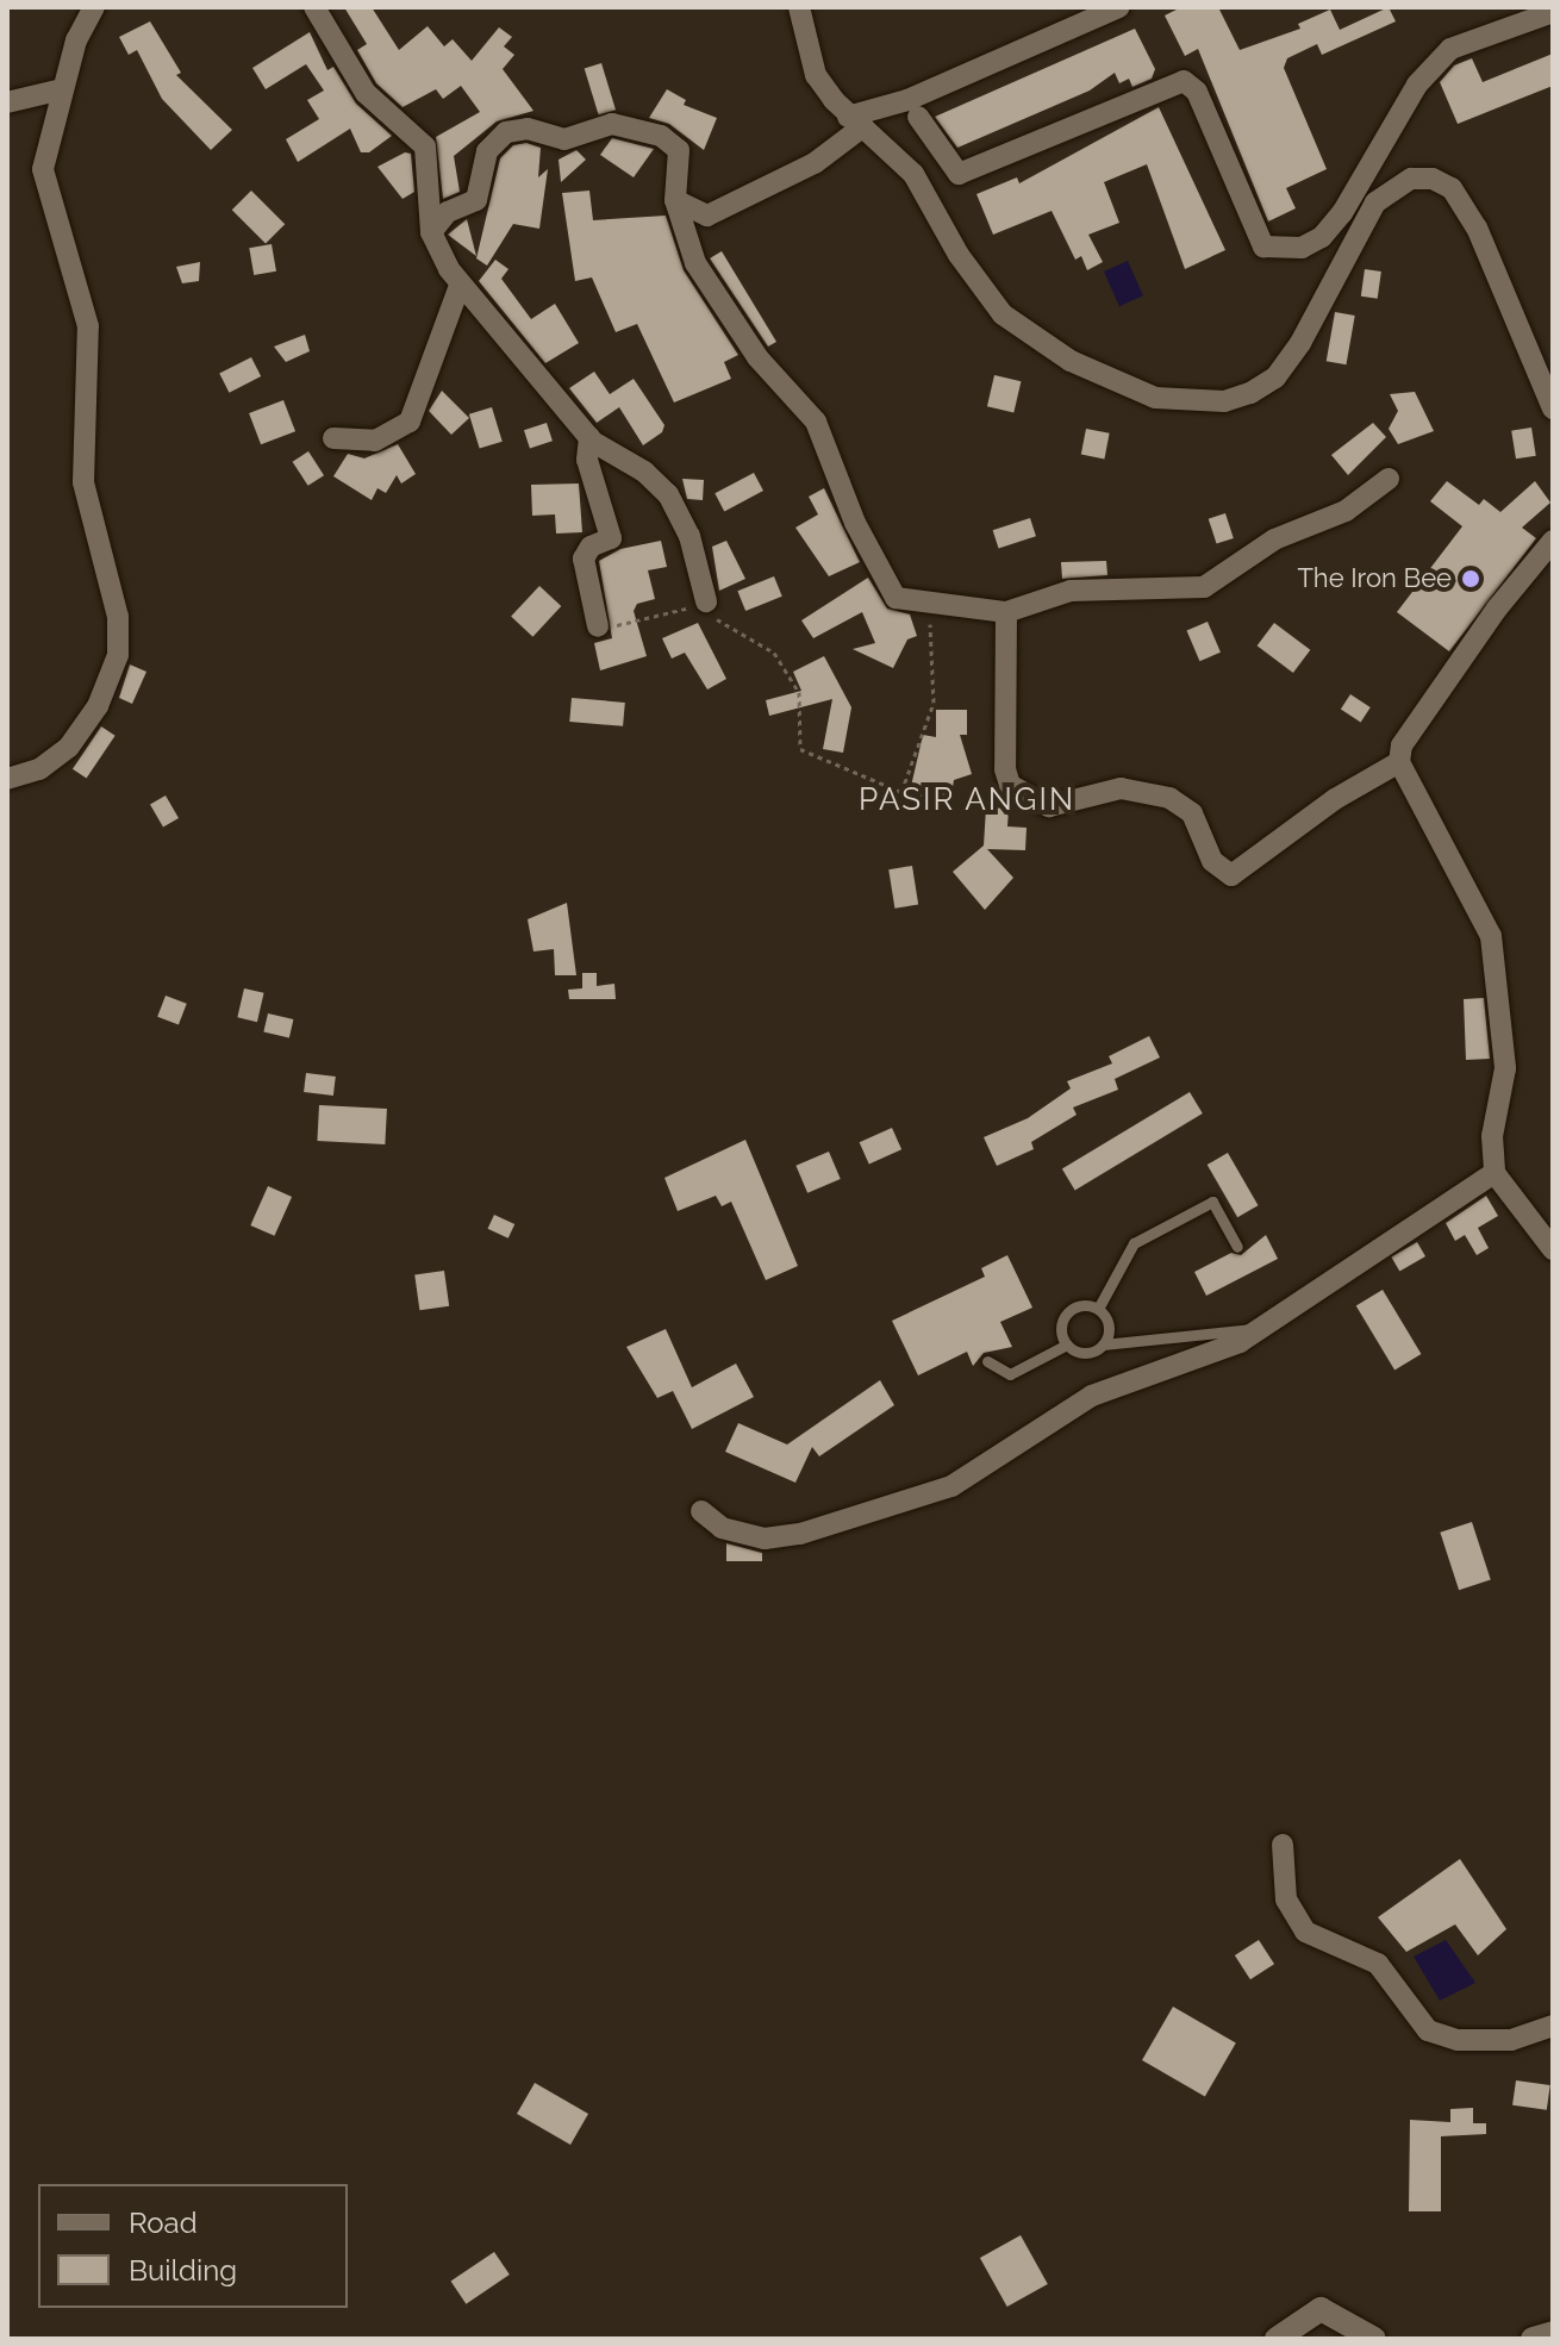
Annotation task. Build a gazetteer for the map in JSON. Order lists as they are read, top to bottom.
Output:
{
  "districts": ["PASIR ANGIN"],
  "places": ["The Iron Bee"],
  "legend": ["Road", "Building"]
}
